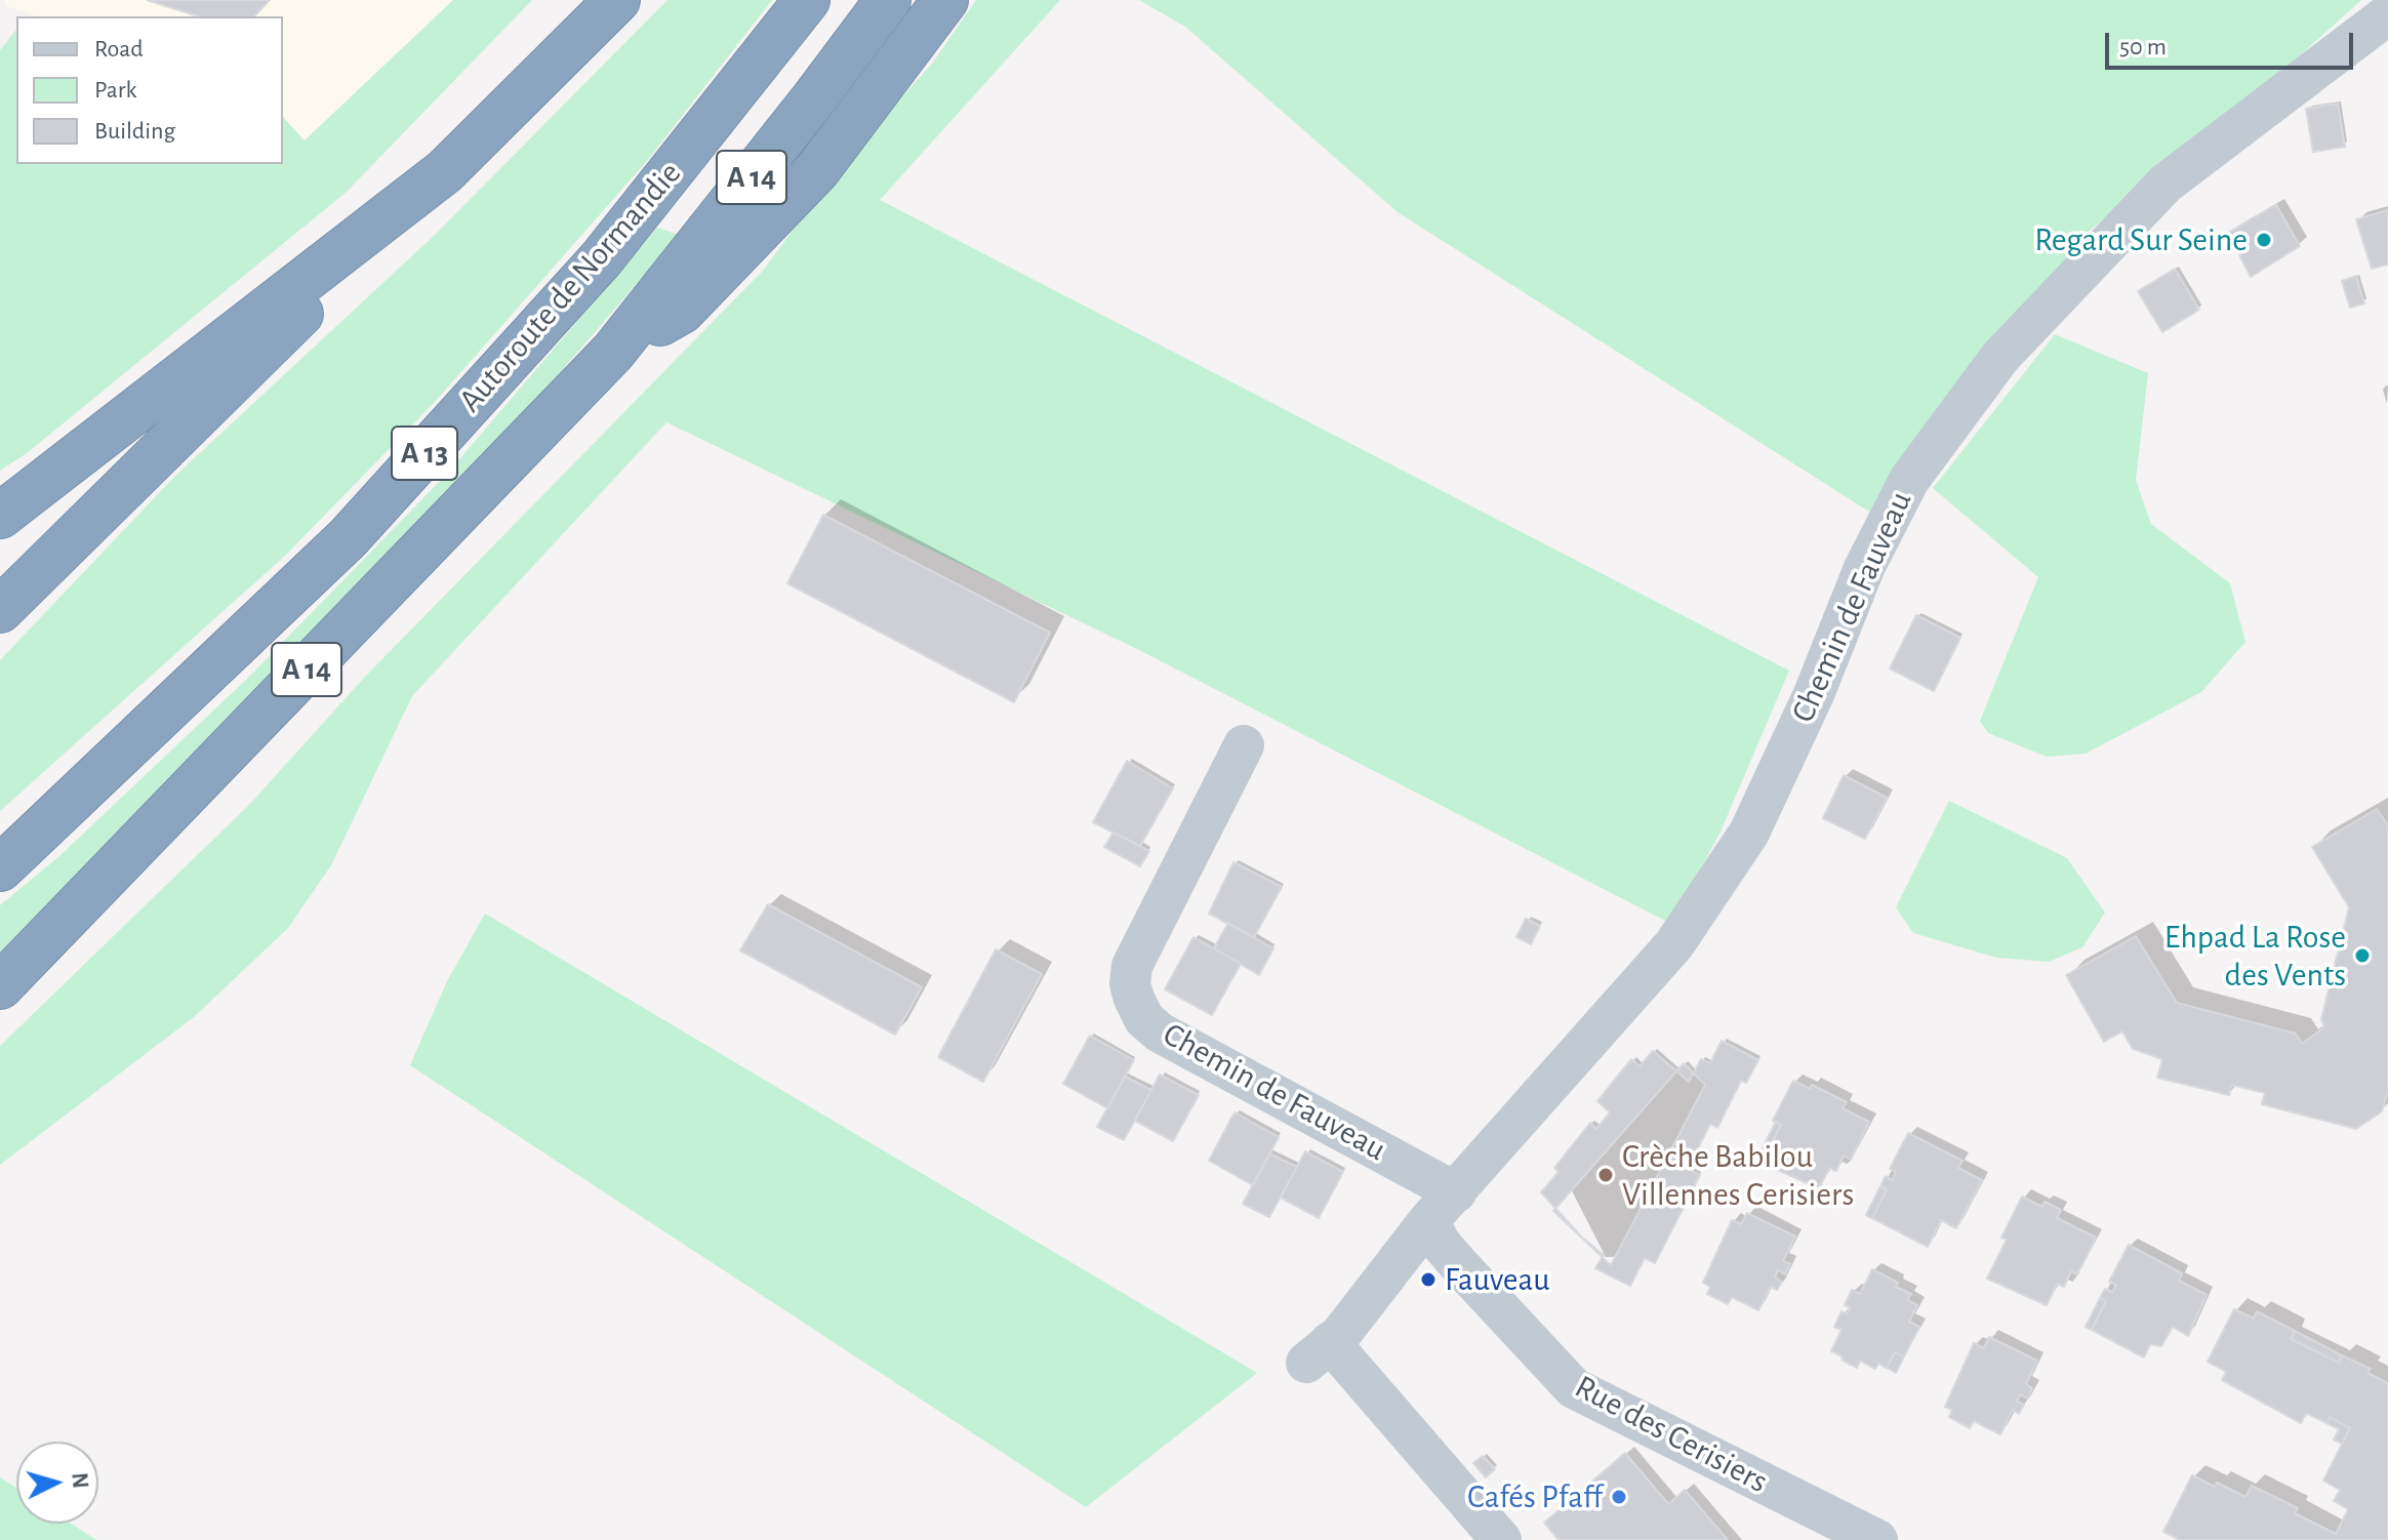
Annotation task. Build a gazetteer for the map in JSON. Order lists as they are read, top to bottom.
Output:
{
  "streets": {
    "highway": ["A 14", "Autoroute de Normandie", "A 13"],
    "street": ["Chemin de Fauveau", "Rue des Cerisiers"]
  },
  "crossings": [
    ["Chemin de Fauveau", "Rue des Cerisiers"]
  ],
  "places": [
    "Regard Sur Seine",
    "Ehpad La Rose des Vents",
    "Crèche Babilou Villennes Cerisiers",
    "Fauveau",
    "Cafés Pfaff"
  ],
  "legend": ["Road", "Park", "Building"],
  "scale_bar": "50 m",
  "north": "right"
}
